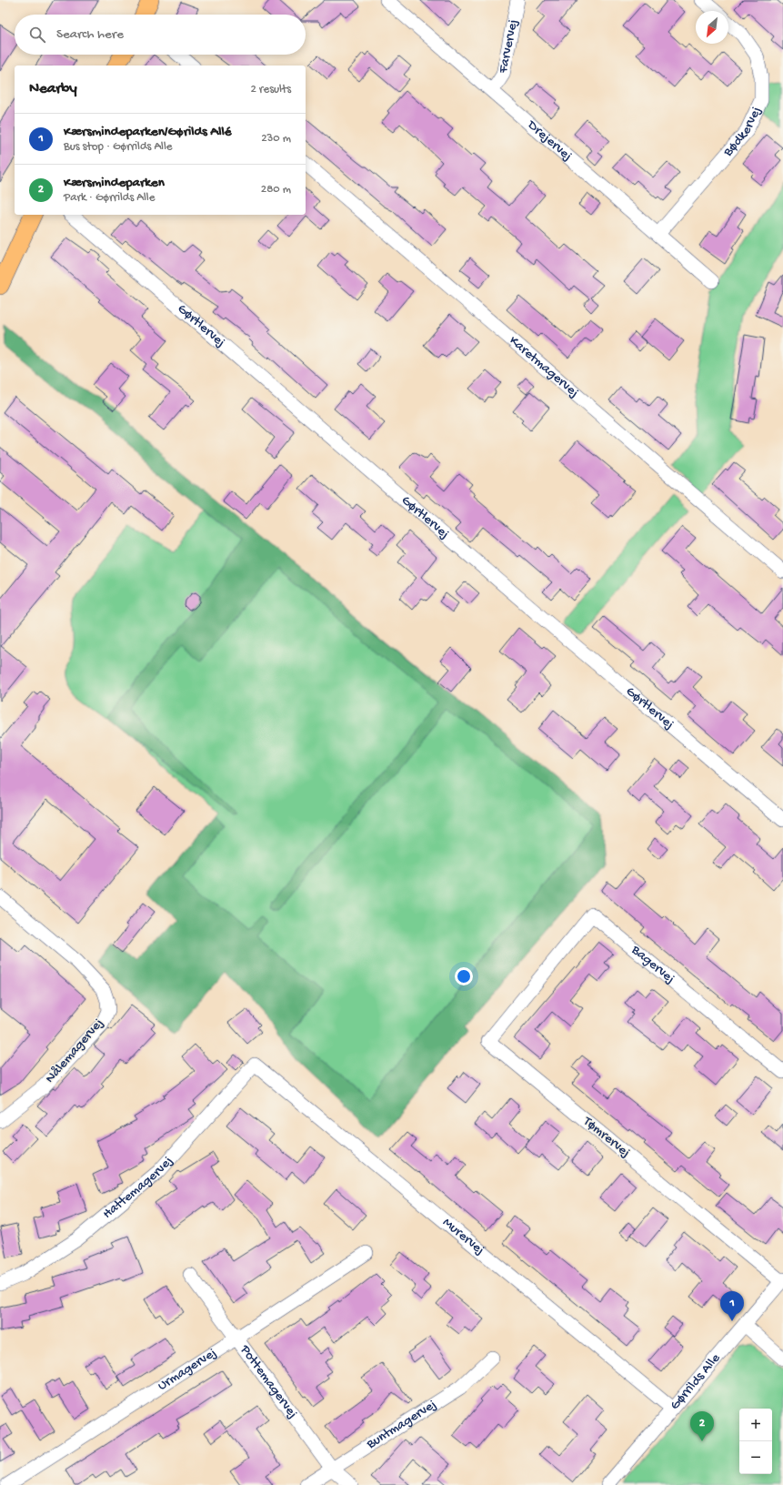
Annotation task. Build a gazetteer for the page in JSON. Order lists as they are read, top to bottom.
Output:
{
  "streets": {
    "street": [
      "Farvervej",
      "Bødkervej",
      "Drejervej",
      "Gørtlervej",
      "Karetmagervej",
      "Bagervej",
      "Nålemagervej",
      "Tømrervej",
      "Hattemagervej",
      "Murervej",
      "Urmagervej",
      "Pottemagervej",
      "Gørrilds Alle",
      "Buntmagervej"
    ]
  },
  "crossings": [
    ["Farvervej", "Drejervej"],
    ["Bødkervej", "Drejervej"],
    ["Bagervej", "Tømrervej"],
    ["Tømrervej", "Gørrilds Alle"],
    ["Hattemagervej", "Murervej"],
    ["Murervej", "Gørrilds Alle"],
    ["Urmagervej", "Pottemagervej"],
    ["Pottemagervej", "Buntmagervej"]
  ],
  "north": "bottom left",
  "page": {
    "search": "Search here",
    "heading": ["Nearby", "2 results"],
    "list": [
      {
        "mark": "1",
        "name": "Kærsmindeparken/Gørilds Allé",
        "note": "Bus stop · Gørrilds Alle",
        "value": "230 m"
      },
      {
        "mark": "2",
        "name": "Kærsmindeparken",
        "note": "Park · Gørrilds Alle",
        "value": "280 m"
      }
    ],
    "pins": ["1", "2"],
    "map_buttons": ["+", "−"]
  }
}
